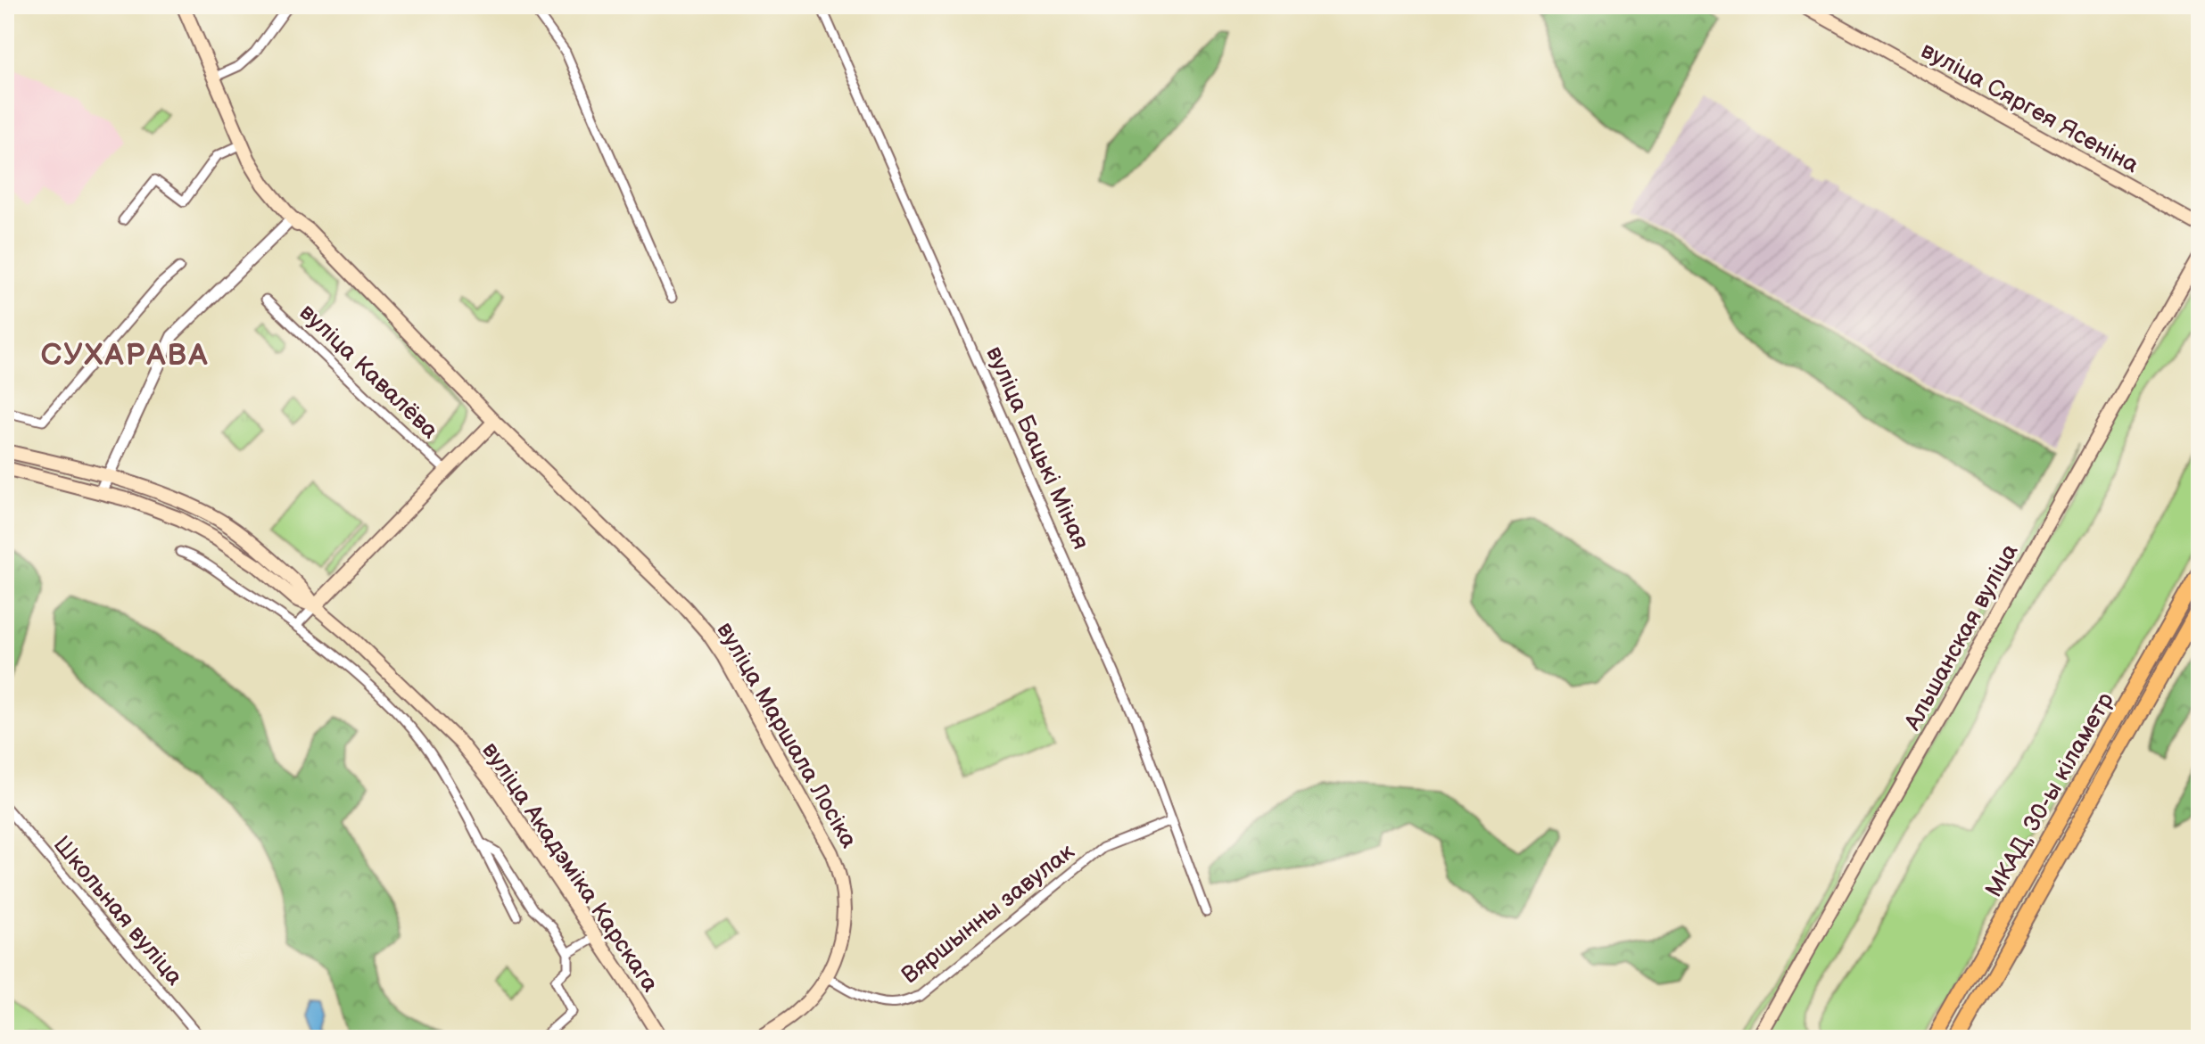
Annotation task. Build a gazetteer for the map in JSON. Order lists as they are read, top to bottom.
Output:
{
  "streets": {
    "highway": ["МКАД, 30-ы кіламетр"],
    "main road": [
      "вуліца Сяргея Ясеніна",
      "Альшанская вуліца",
      "вуліца Маршала Лосіка",
      "вуліца Акадэміка Карскага"
    ],
    "street": [
      "вуліца Кавалёва",
      "вуліца Бацькі Міная",
      "Школьная вуліца",
      "Вяршынны завулак"
    ]
  },
  "crossings": [
    ["вуліца Бацькі Міная", "Вяршынны завулак"],
    ["вуліца Маршала Лосіка", "Вяршынны завулак"]
  ],
  "districts": ["СУХАРАВА"]
}
